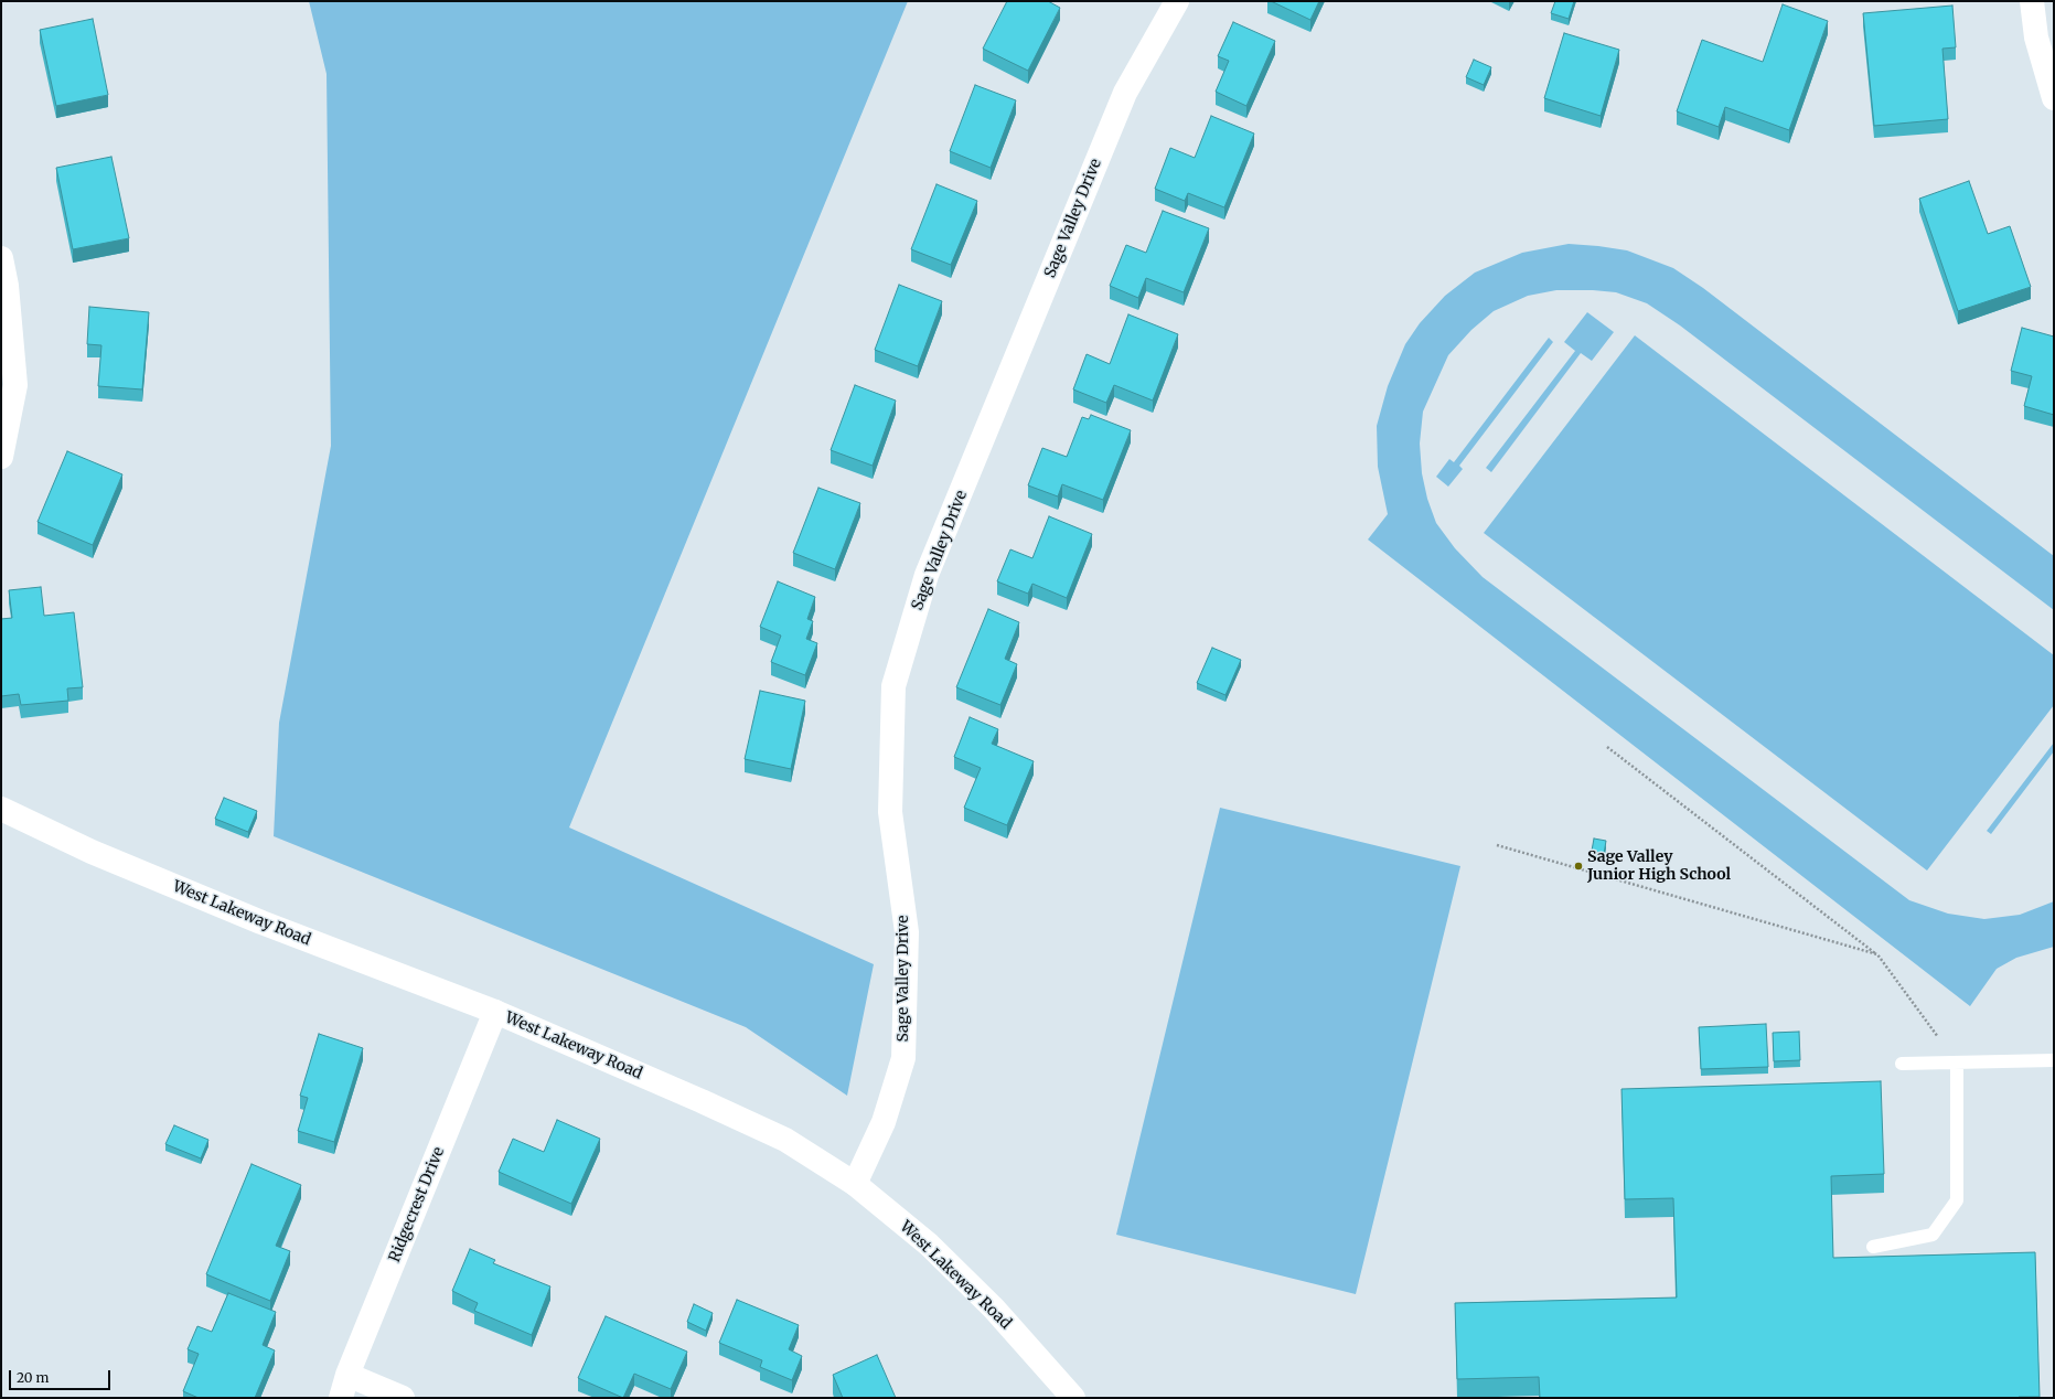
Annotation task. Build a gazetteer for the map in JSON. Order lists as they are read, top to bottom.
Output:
{
  "streets": {
    "street": ["Sage Valley Drive", "West Lakeway Road", "Ridgecrest Drive"]
  },
  "crossings": [
    ["Sage Valley Drive", "West Lakeway Road"],
    ["West Lakeway Road", "Ridgecrest Drive"]
  ],
  "places": ["Sage Valley Junior High School"],
  "scale_bar": "20 m"
}
